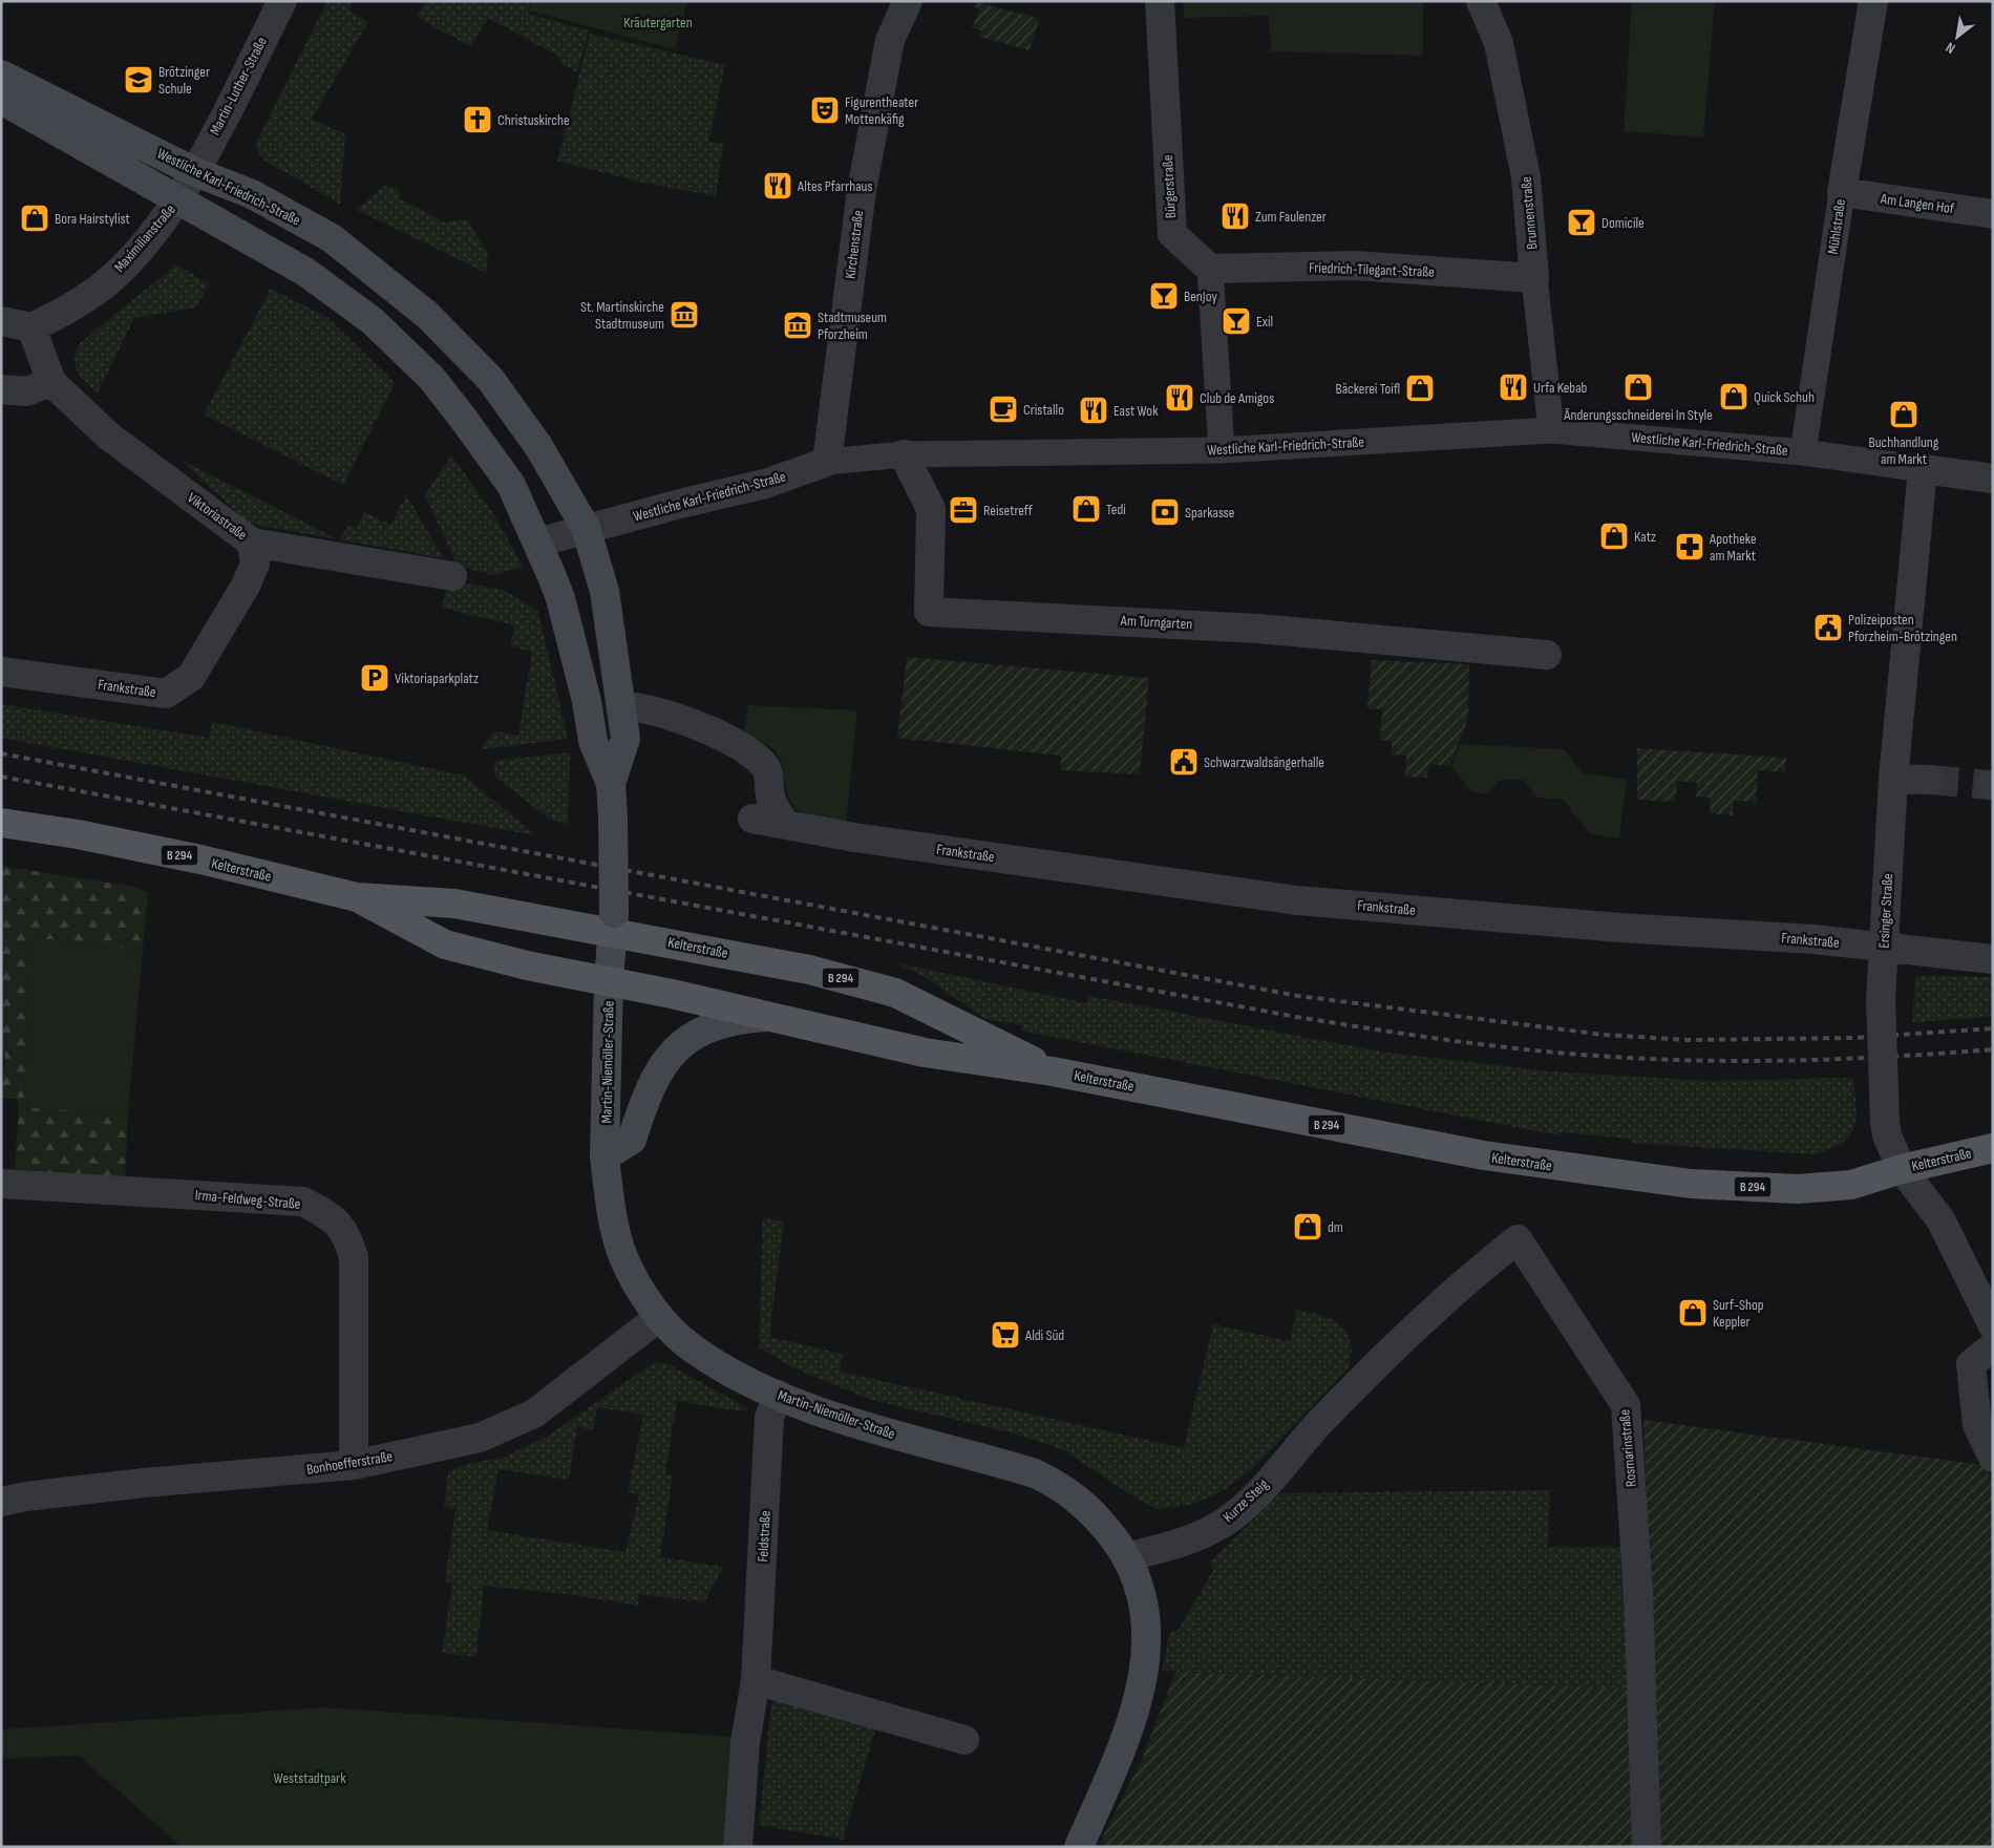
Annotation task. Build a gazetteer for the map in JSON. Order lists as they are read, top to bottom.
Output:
{
  "streets": {
    "main road": [
      "Westliche Karl-Friedrich-Straße",
      "B 294",
      "Kelterstraße",
      "Martin-Niemöller-Straße"
    ],
    "street": [
      "Martin-Luther-Straße",
      "Bürgerstraße",
      "Am Langen Hof",
      "Brunnenstraße",
      "Mühlstraße",
      "Maximilianstraße",
      "Kirchenstraße",
      "Friedrich-Tilegant-Straße",
      "Viktoriastraße",
      "Am Turngarten",
      "Frankstraße",
      "Ersinger Straße",
      "Irma-Feldweg-Straße",
      "Rosmarinstraße",
      "Bonhoefferstraße",
      "Kurze Steig",
      "Feldstraße"
    ]
  },
  "crossings": [
    ["Martin-Luther-Straße", "Westliche Karl-Friedrich-Straße"],
    ["Martin-Luther-Straße", "Maximilianstraße"],
    ["Westliche Karl-Friedrich-Straße", "Brunnenstraße"],
    ["Westliche Karl-Friedrich-Straße", "Mühlstraße"],
    ["Westliche Karl-Friedrich-Straße", "Maximilianstraße"],
    ["Westliche Karl-Friedrich-Straße", "Kirchenstraße"],
    ["Westliche Karl-Friedrich-Straße", "Am Turngarten"],
    ["Westliche Karl-Friedrich-Straße", "Kelterstraße"],
    ["Westliche Karl-Friedrich-Straße", "Ersinger Straße"],
    ["Westliche Karl-Friedrich-Straße", "Martin-Niemöller-Straße"],
    ["Bürgerstraße", "Friedrich-Tilegant-Straße"],
    ["Am Langen Hof", "Mühlstraße"],
    ["Brunnenstraße", "Friedrich-Tilegant-Straße"],
    ["Viktoriastraße", "Frankstraße"],
    ["Frankstraße", "Ersinger Straße"],
    ["Kelterstraße", "Ersinger Straße"],
    ["Kelterstraße", "Martin-Niemöller-Straße"],
    ["Martin-Niemöller-Straße", "Bonhoefferstraße"],
    ["Martin-Niemöller-Straße", "Kurze Steig"],
    ["Martin-Niemöller-Straße", "Feldstraße"],
    ["Irma-Feldweg-Straße", "Bonhoefferstraße"],
    ["Rosmarinstraße", "Kurze Steig"]
  ],
  "parks": ["Kräutergarten", "Weststadtpark"],
  "places": {
    "school or university": ["Brötzinger Schule"],
    "theatre": ["Figurentheater Mottenkäfig"],
    "church": ["Christuskirche"],
    "restaurant": [
      "Altes Pfarrhaus",
      "Zum Faulenzer",
      "Urfa Kebab",
      "Club de Amigos",
      "East Wok"
    ],
    "shop": [
      "Bora Hairstylist",
      "Änderungsschneiderei In Style",
      "Bäckerei Toifl",
      "Quick Schuh",
      "Buchhandlung am Markt",
      "Tedi",
      "Katz",
      "dm",
      "Surf-Shop Keppler"
    ],
    "bar": ["Domicile", "BenJoy", "Exil"],
    "museum": ["St. Martinskirche Stadtmuseum", "Stadtmuseum Pforzheim"],
    "cafe": ["Cristallo"],
    "office": ["Reisetreff"],
    "bank": ["Sparkasse"],
    "pharmacy": ["Apotheke am Markt"],
    "public building": ["Polizeiposten Pforzheim-Brötzingen", "Schwarzwaldsängerhalle"],
    "parking": ["Viktoriaparkplatz"],
    "supermarket": ["Aldi Süd"]
  },
  "north": "bottom left"
}
